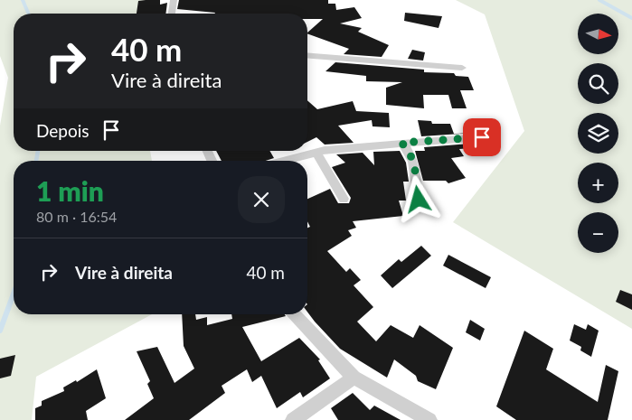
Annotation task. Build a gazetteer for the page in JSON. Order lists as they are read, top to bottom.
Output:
{
  "north": "right",
  "page": {
    "map_buttons": ["+", "−"],
    "turn": ["40 m", "Vire à direita"],
    "then": "Depois",
    "heading": ["1 min", "80 m · 16:54"],
    "list": [
      {
        "name": "Vire à direita",
        "value": "40 m"
      }
    ]
  }
}
